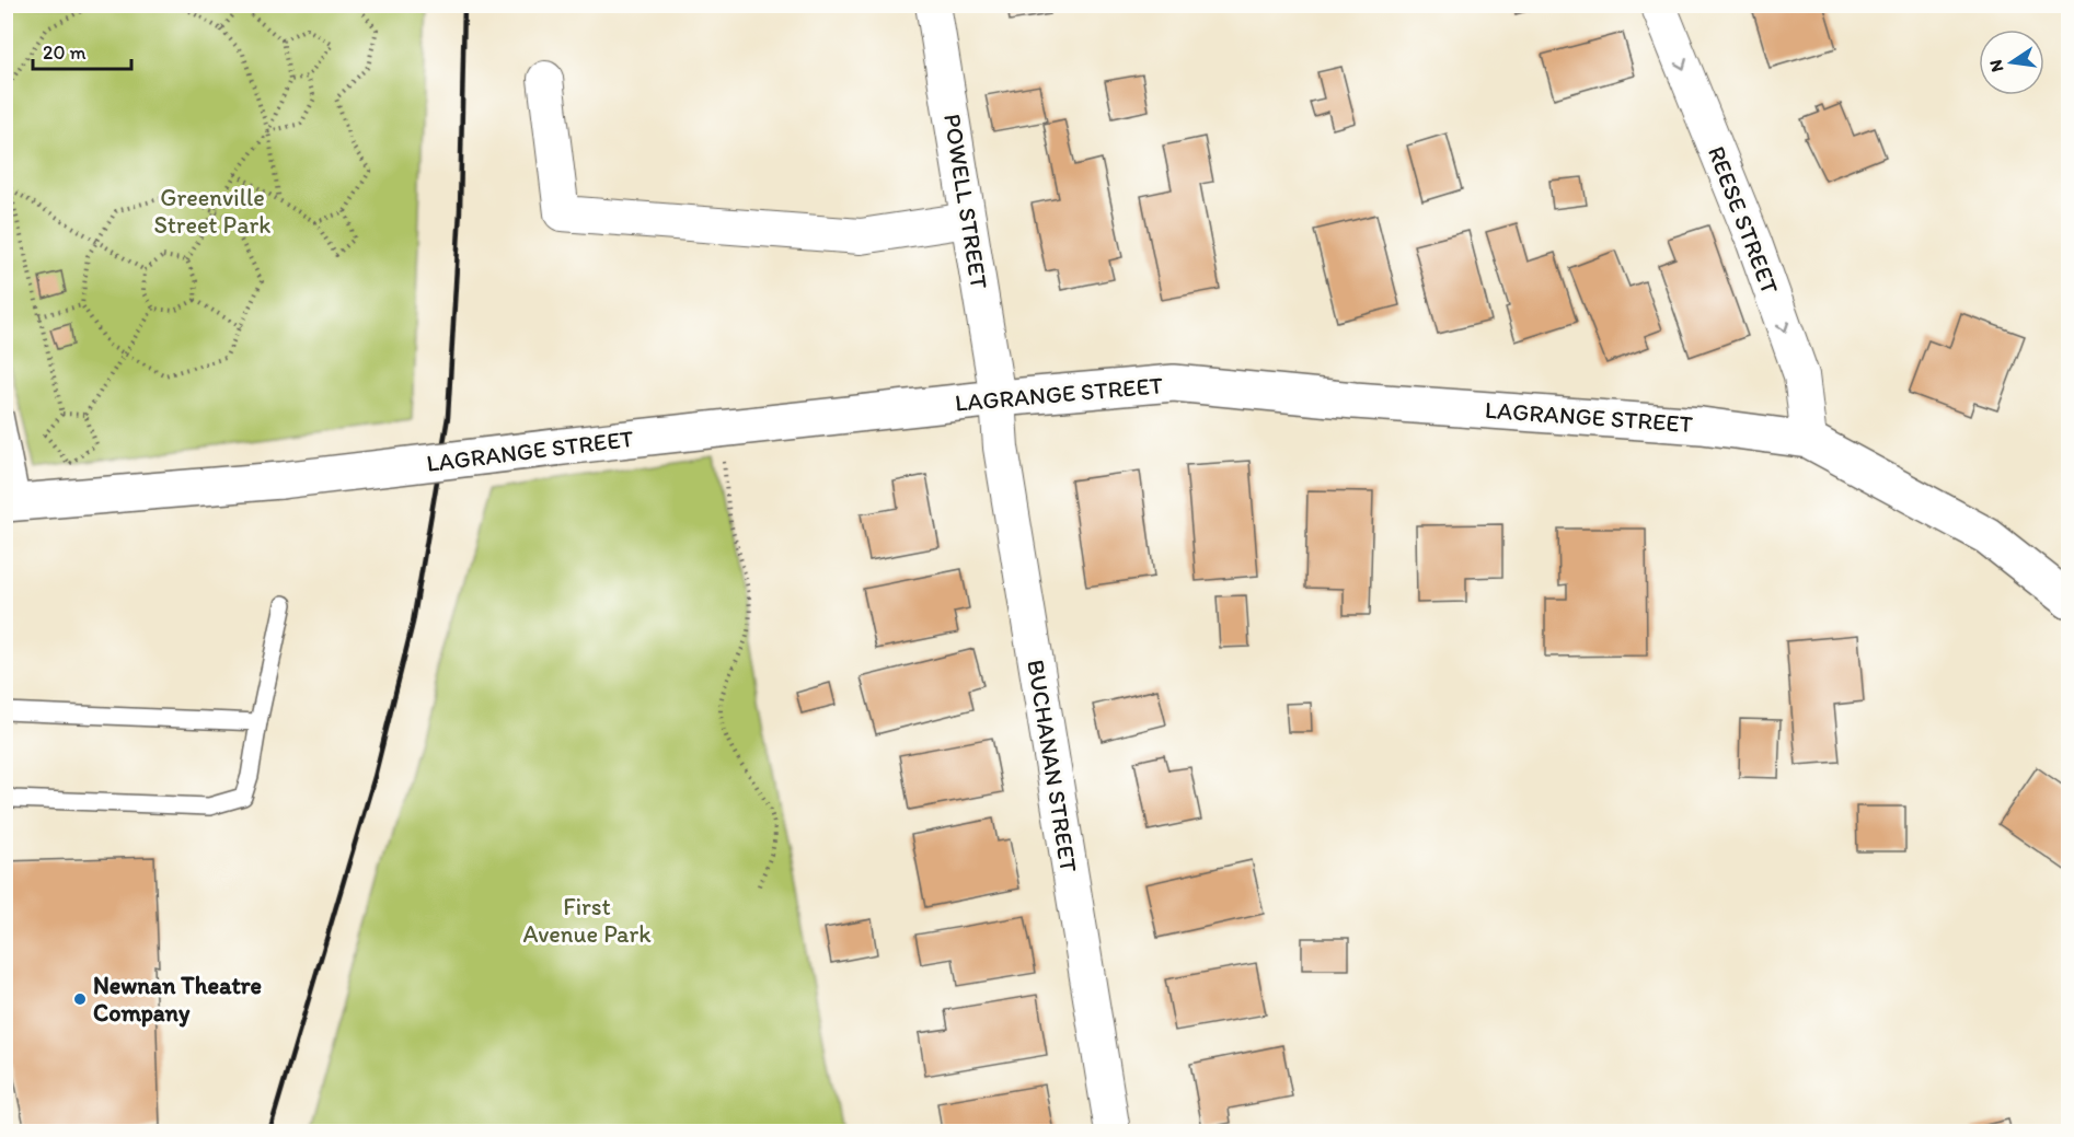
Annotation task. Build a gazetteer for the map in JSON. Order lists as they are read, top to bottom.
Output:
{
  "streets": {
    "street": [
      "POWELL STREET",
      "REESE STREET",
      "LAGRANGE STREET",
      "BUCHANAN STREET"
    ]
  },
  "crossings": [
    ["POWELL STREET", "LAGRANGE STREET"],
    ["POWELL STREET", "BUCHANAN STREET"],
    ["REESE STREET", "LAGRANGE STREET"],
    ["LAGRANGE STREET", "BUCHANAN STREET"]
  ],
  "one_way": ["REESE STREET"],
  "parks": ["Greenville Street Park", "First Avenue Park"],
  "places": ["Newnan Theatre Company"],
  "scale_bar": "20 m",
  "north": "left"
}
